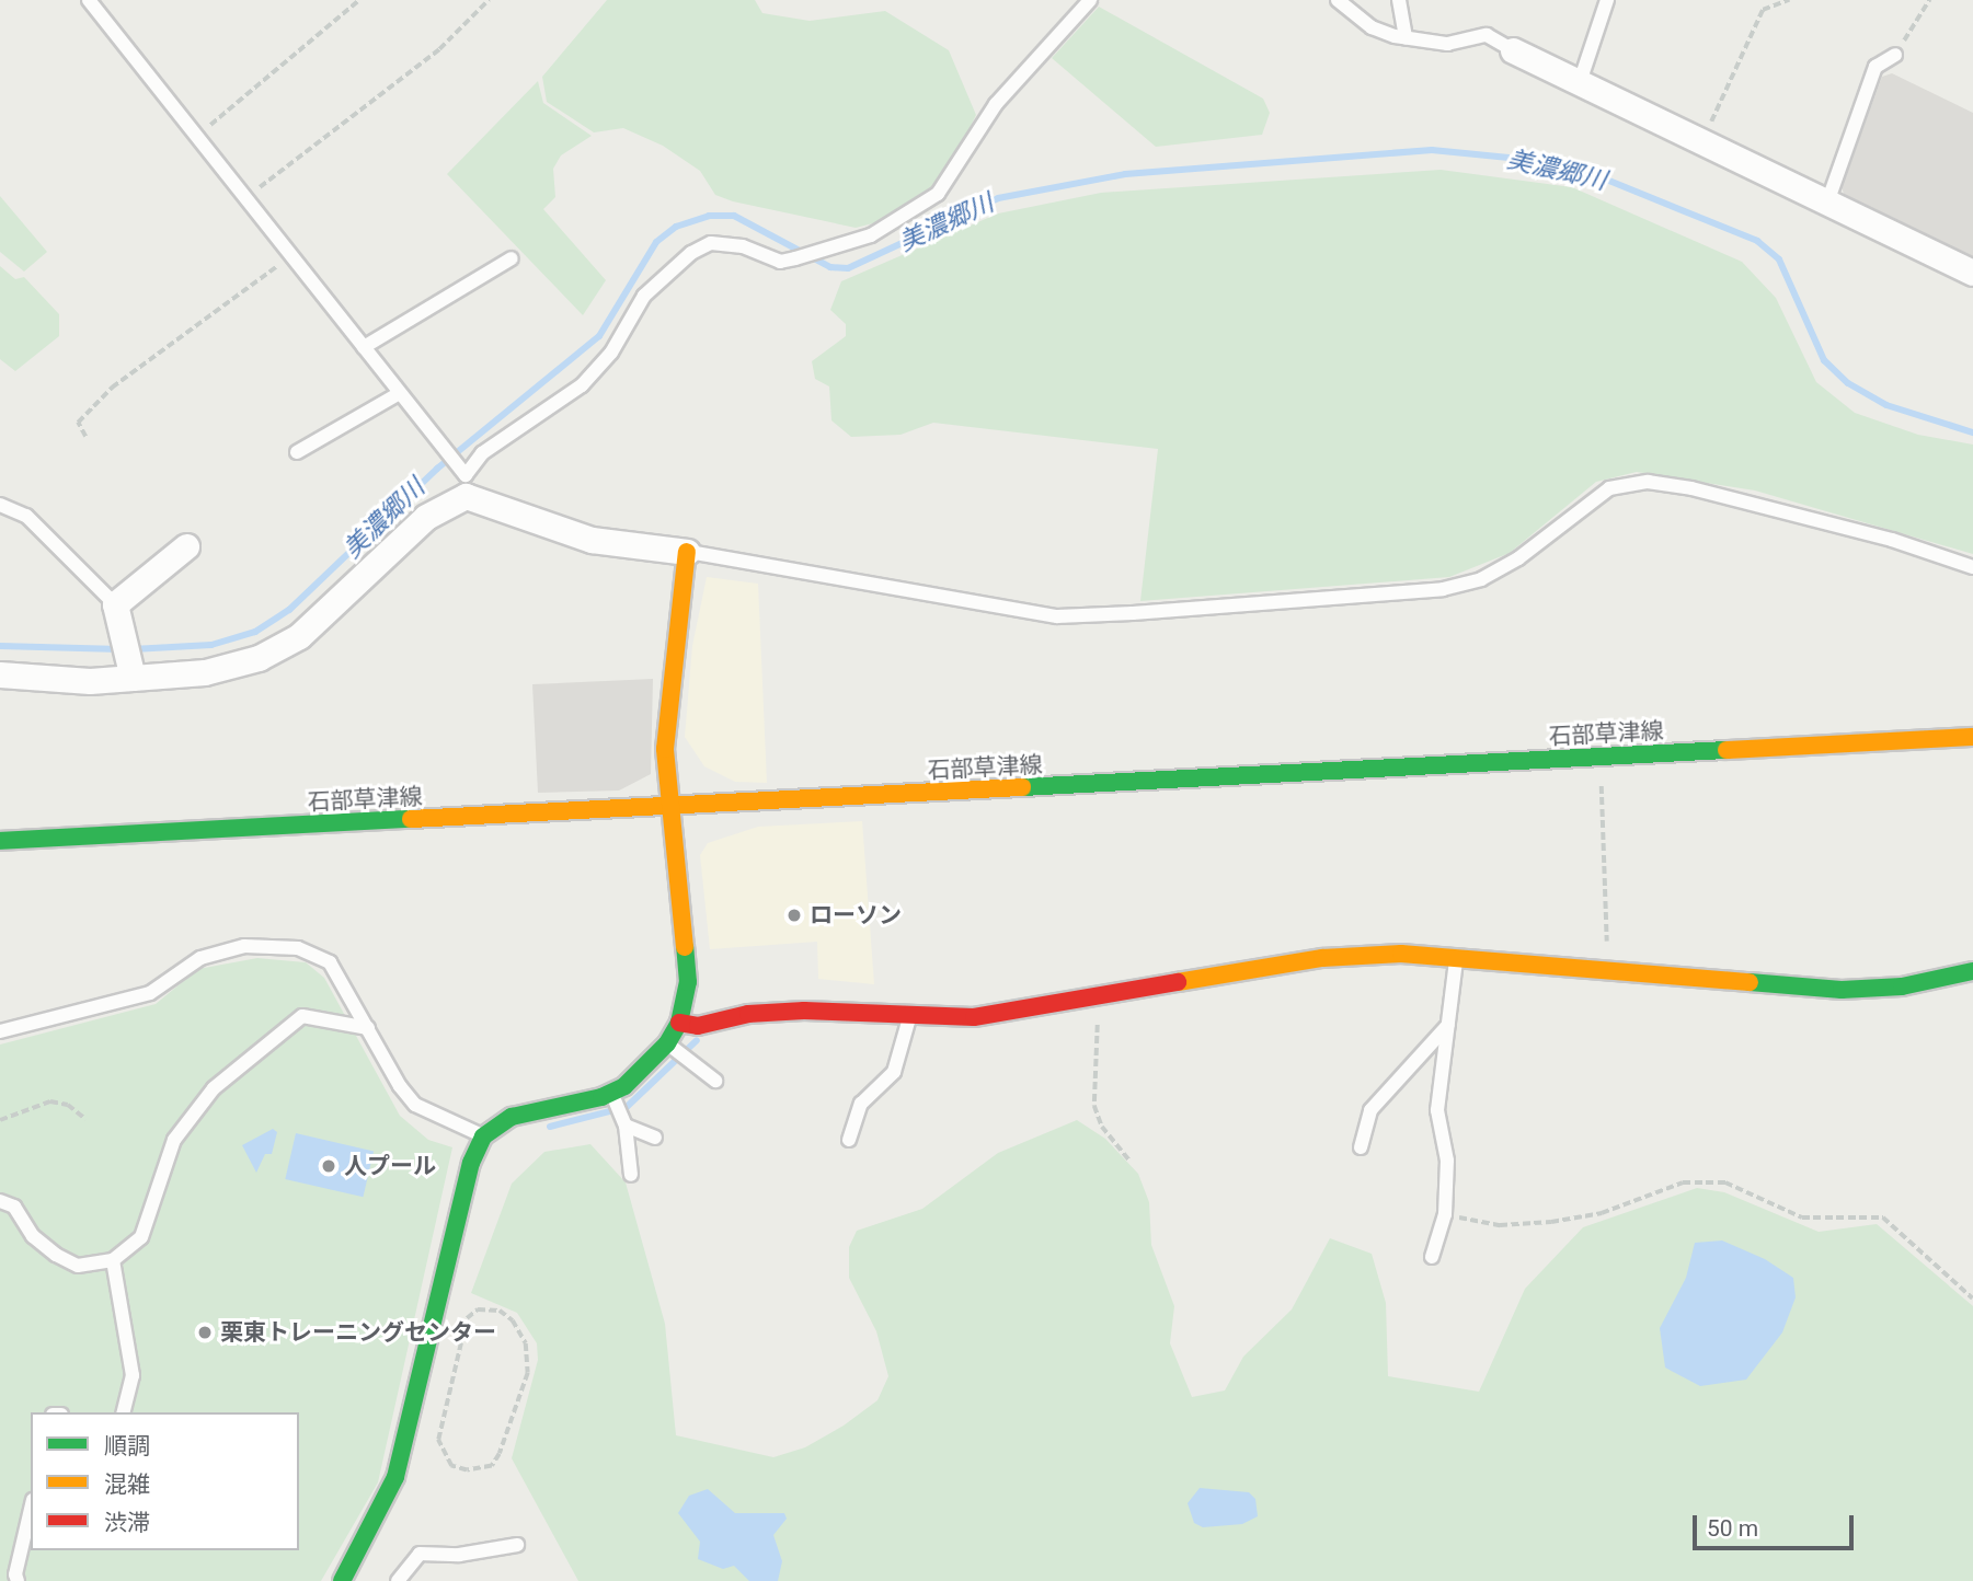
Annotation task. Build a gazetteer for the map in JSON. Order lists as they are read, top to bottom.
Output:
{
  "streets": {
    "street": ["石部草津線"]
  },
  "water": ["美濃郷川"],
  "places": ["ローソン", "人プール", "栗東トレーニングセンター"],
  "legend": ["順調", "混雑", "渋滞"],
  "scale_bar": "50 m"
}
